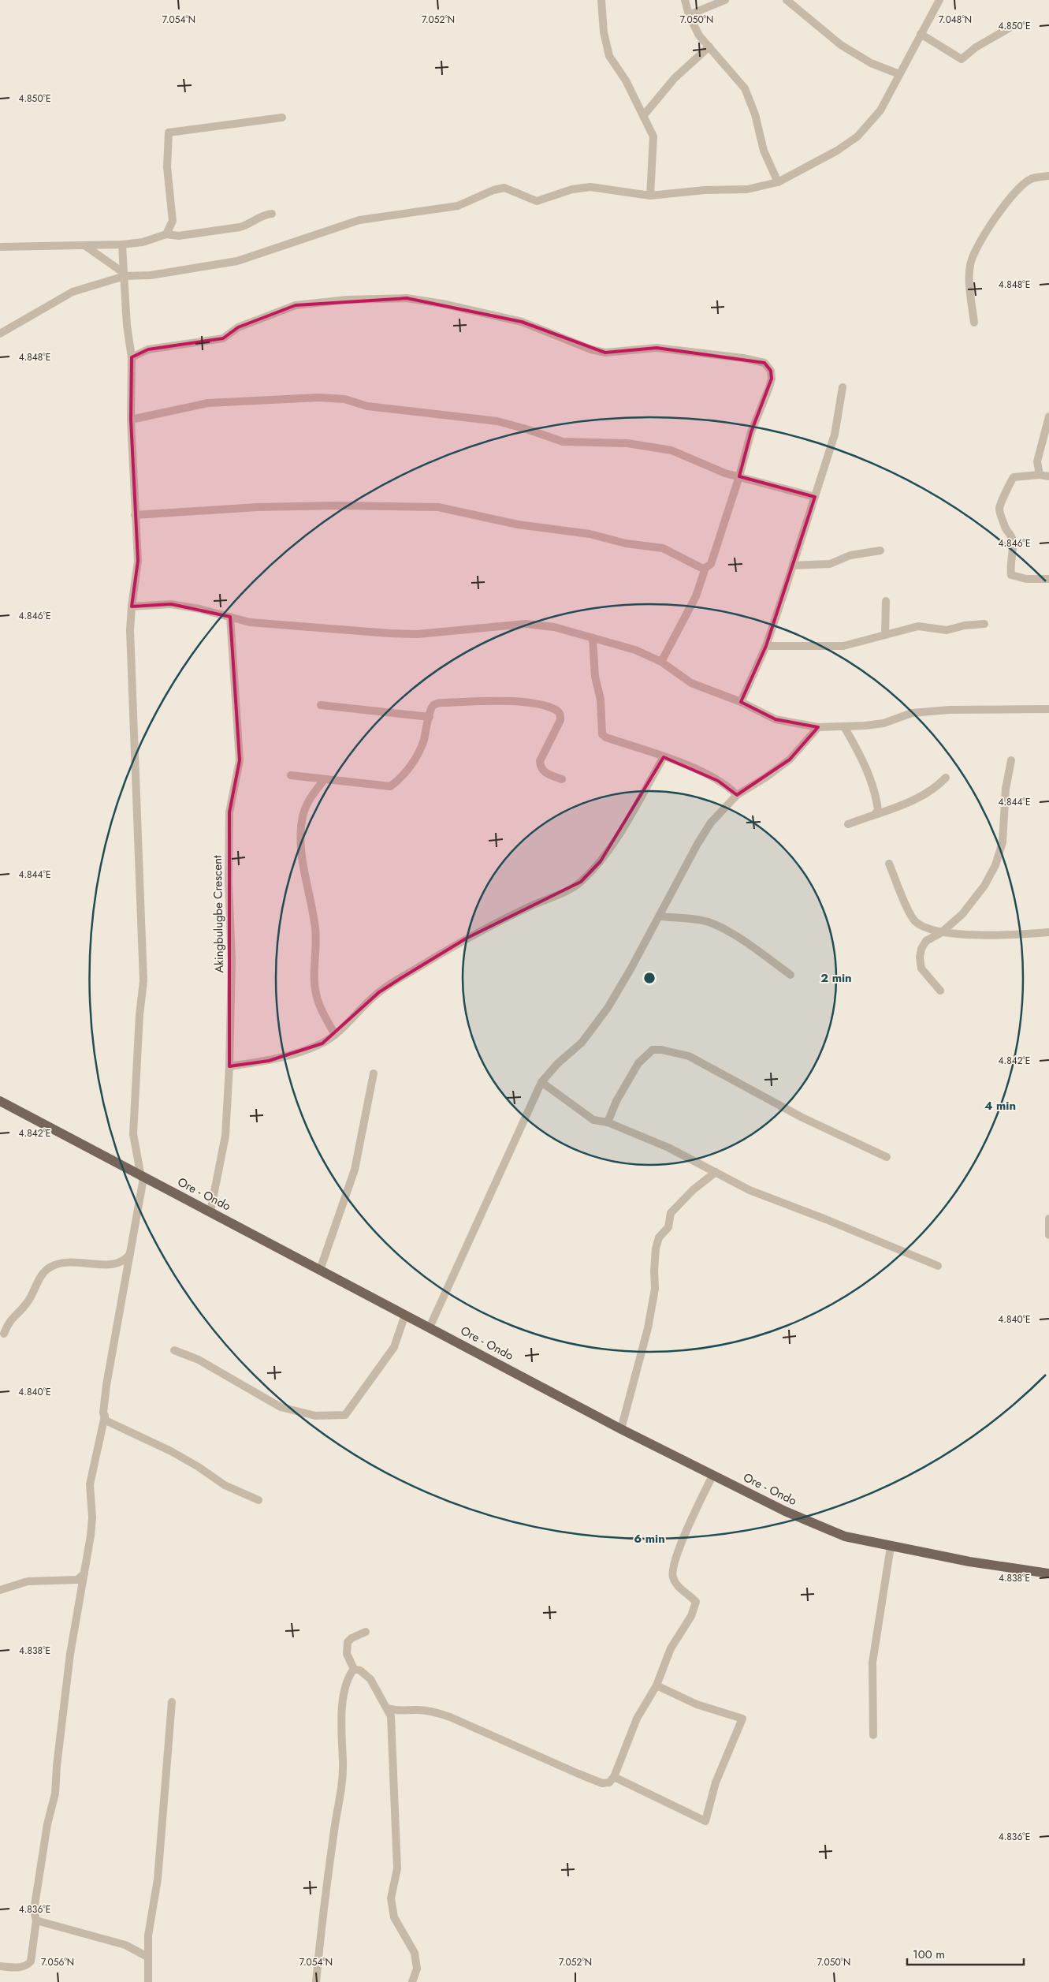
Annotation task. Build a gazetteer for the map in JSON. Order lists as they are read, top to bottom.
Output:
{
  "streets": {
    "main road": ["Ore - Ondo"],
    "street": ["Akingbulugbe Crescent"]
  },
  "crossings": [
    ["Akingbulugbe Crescent", "Ore - Ondo"]
  ],
  "scale_bar": "100 m",
  "coordinates": [
    "7.054°N",
    "7.052°N",
    "7.050°N",
    "7.048°N",
    "4.850°E",
    "4.848°E",
    "4.846°E",
    "4.844°E",
    "4.842°E",
    "4.840°E",
    "4.838°E",
    "4.836°E",
    "7.056°N"
  ],
  "rings": ["2 min", "4 min", "6 min"]
}
